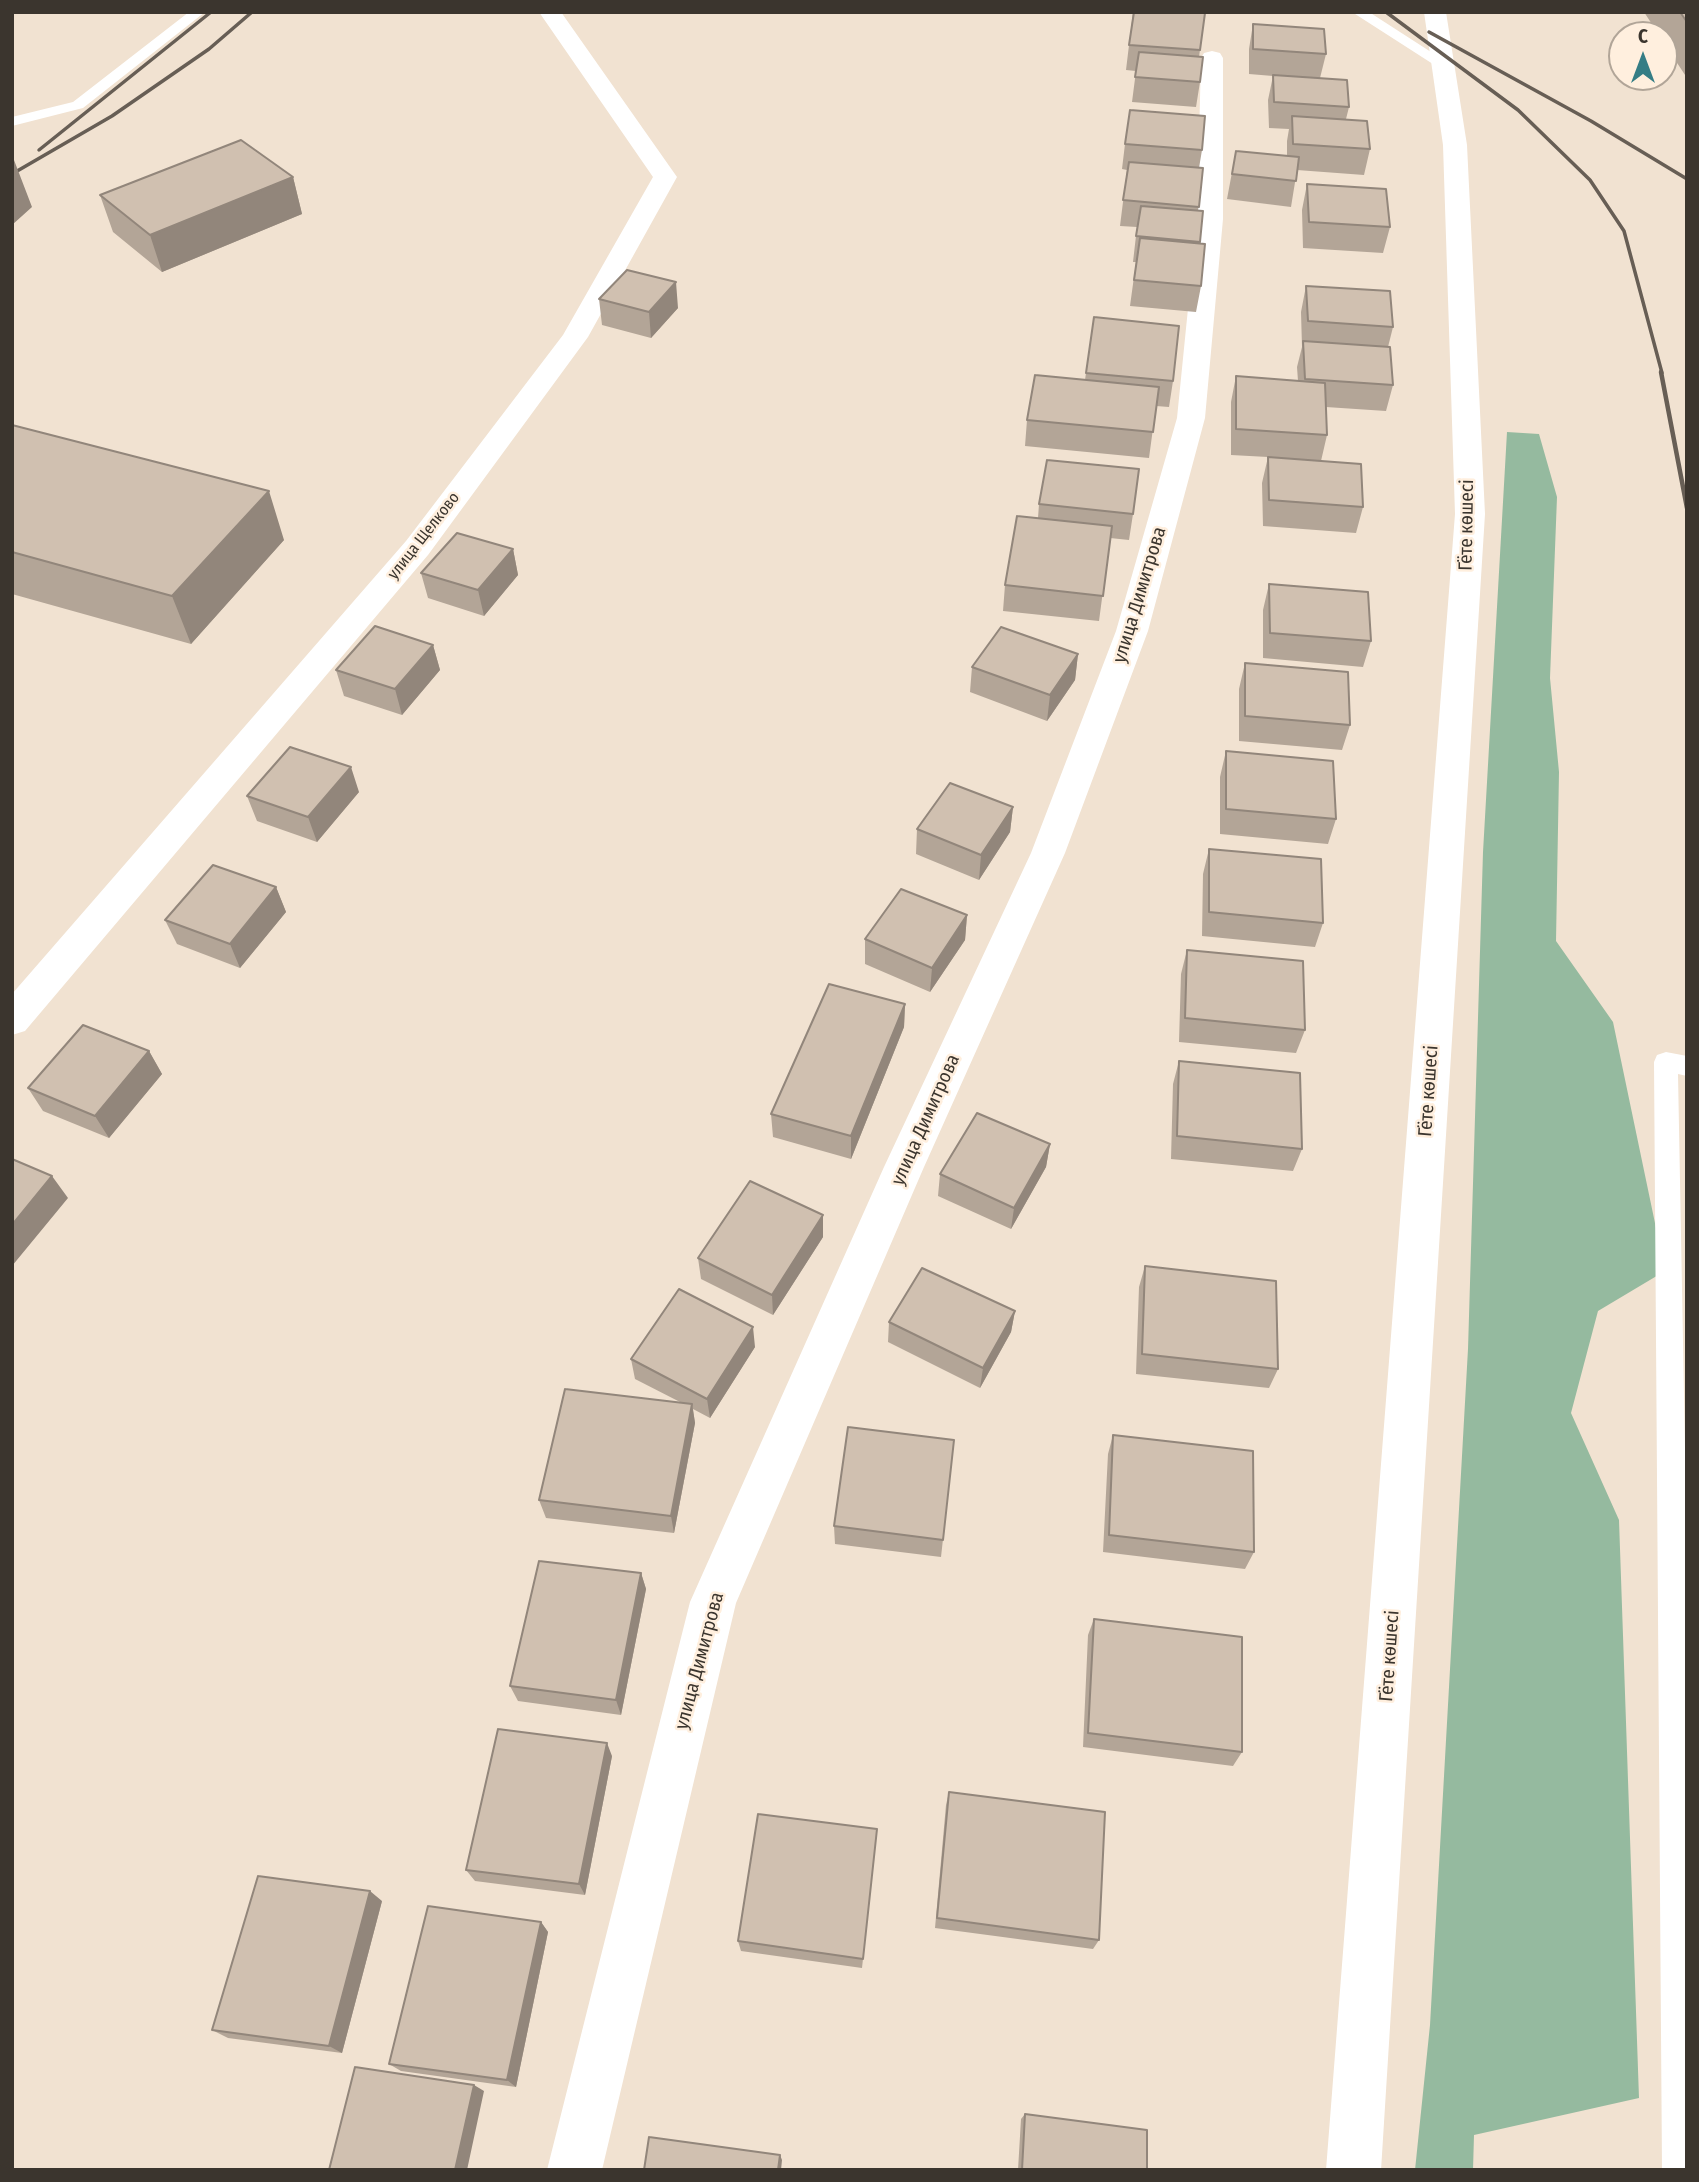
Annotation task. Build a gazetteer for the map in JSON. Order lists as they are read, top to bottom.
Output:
{
  "streets": {
    "street": ["Гёте көшесі", "улица Щелково", "улица Димитрова"]
  },
  "north": "top"
}
